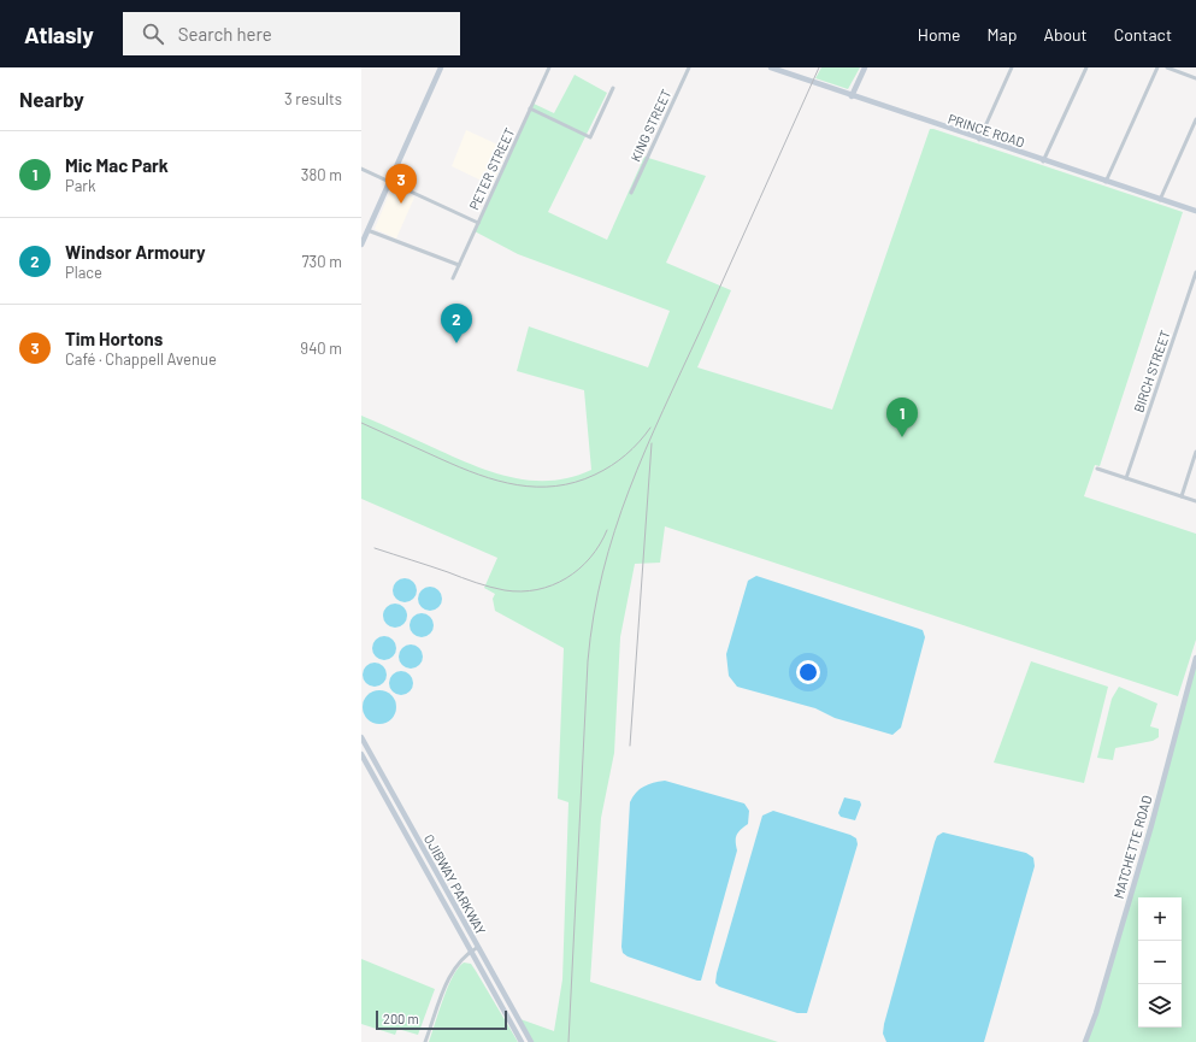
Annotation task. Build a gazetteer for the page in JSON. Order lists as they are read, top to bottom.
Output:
{
  "streets": {
    "main road": ["PRINCE ROAD", "MATCHETTE ROAD", "OJIBWAY PARKWAY"],
    "street": ["KING STREET", "PETER STREET", "BIRCH STREET"]
  },
  "scale_bar": "200 m",
  "page": {
    "header": "Atlasly",
    "search": "Search here",
    "nav": [
      "Home",
      "Map",
      "About",
      "Contact"
    ],
    "heading": ["Nearby", "3 results"],
    "list": [
      {
        "mark": "1",
        "name": "Mic Mac Park",
        "note": "Park",
        "value": "380 m"
      },
      {
        "mark": "2",
        "name": "Windsor Armoury",
        "note": "Place",
        "value": "730 m"
      },
      {
        "mark": "3",
        "name": "Tim Hortons",
        "note": "Café · Chappell Avenue",
        "value": "940 m"
      }
    ],
    "pins": ["3", "2", "1"],
    "map_buttons": ["+", "−"],
    "scale": "200 m"
  }
}
